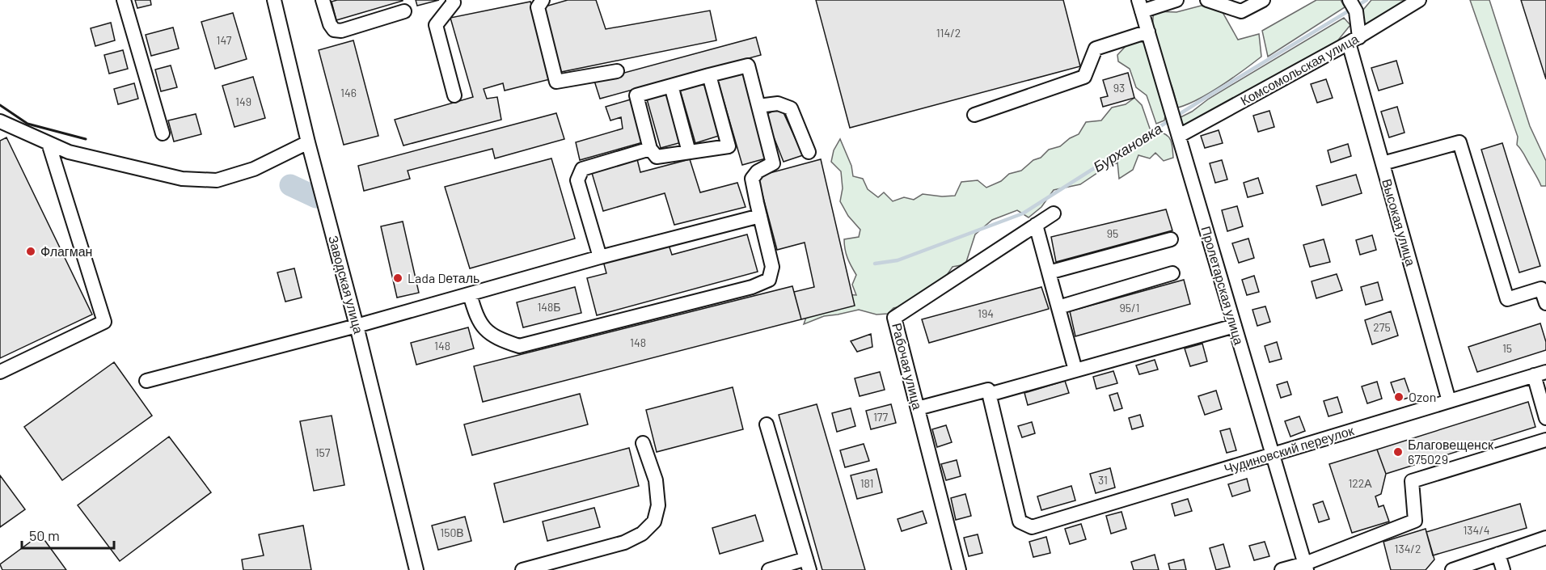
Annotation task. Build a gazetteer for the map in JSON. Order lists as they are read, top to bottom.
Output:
{
  "streets": {
    "street": [
      "Комсомольская улица",
      "Высокая улица",
      "Заводская улица",
      "Пролетарская улица",
      "Рабочая улица",
      "Чудиновский переулок"
    ]
  },
  "crossings": [
    ["Комсомольская улица", "Высокая улица"],
    ["Комсомольская улица", "Пролетарская улица"],
    ["Высокая улица", "Чудиновский переулок"],
    ["Пролетарская улица", "Чудиновский переулок"]
  ],
  "water": ["Бурхановка"],
  "places": [
    "Флагман",
    "Lada Dеталь",
    "Ozon",
    "Благовещенск 675029"
  ],
  "house_numbers": [
    "114/2",
    "147",
    "93",
    "146",
    "149",
    "95",
    "148Б",
    "95/1",
    "194",
    "275",
    "148",
    "148",
    "15",
    "177",
    "157",
    "31",
    "181",
    "122А",
    "134/4",
    "150В",
    "134/2"
  ],
  "scale_bar": "50 m"
}
